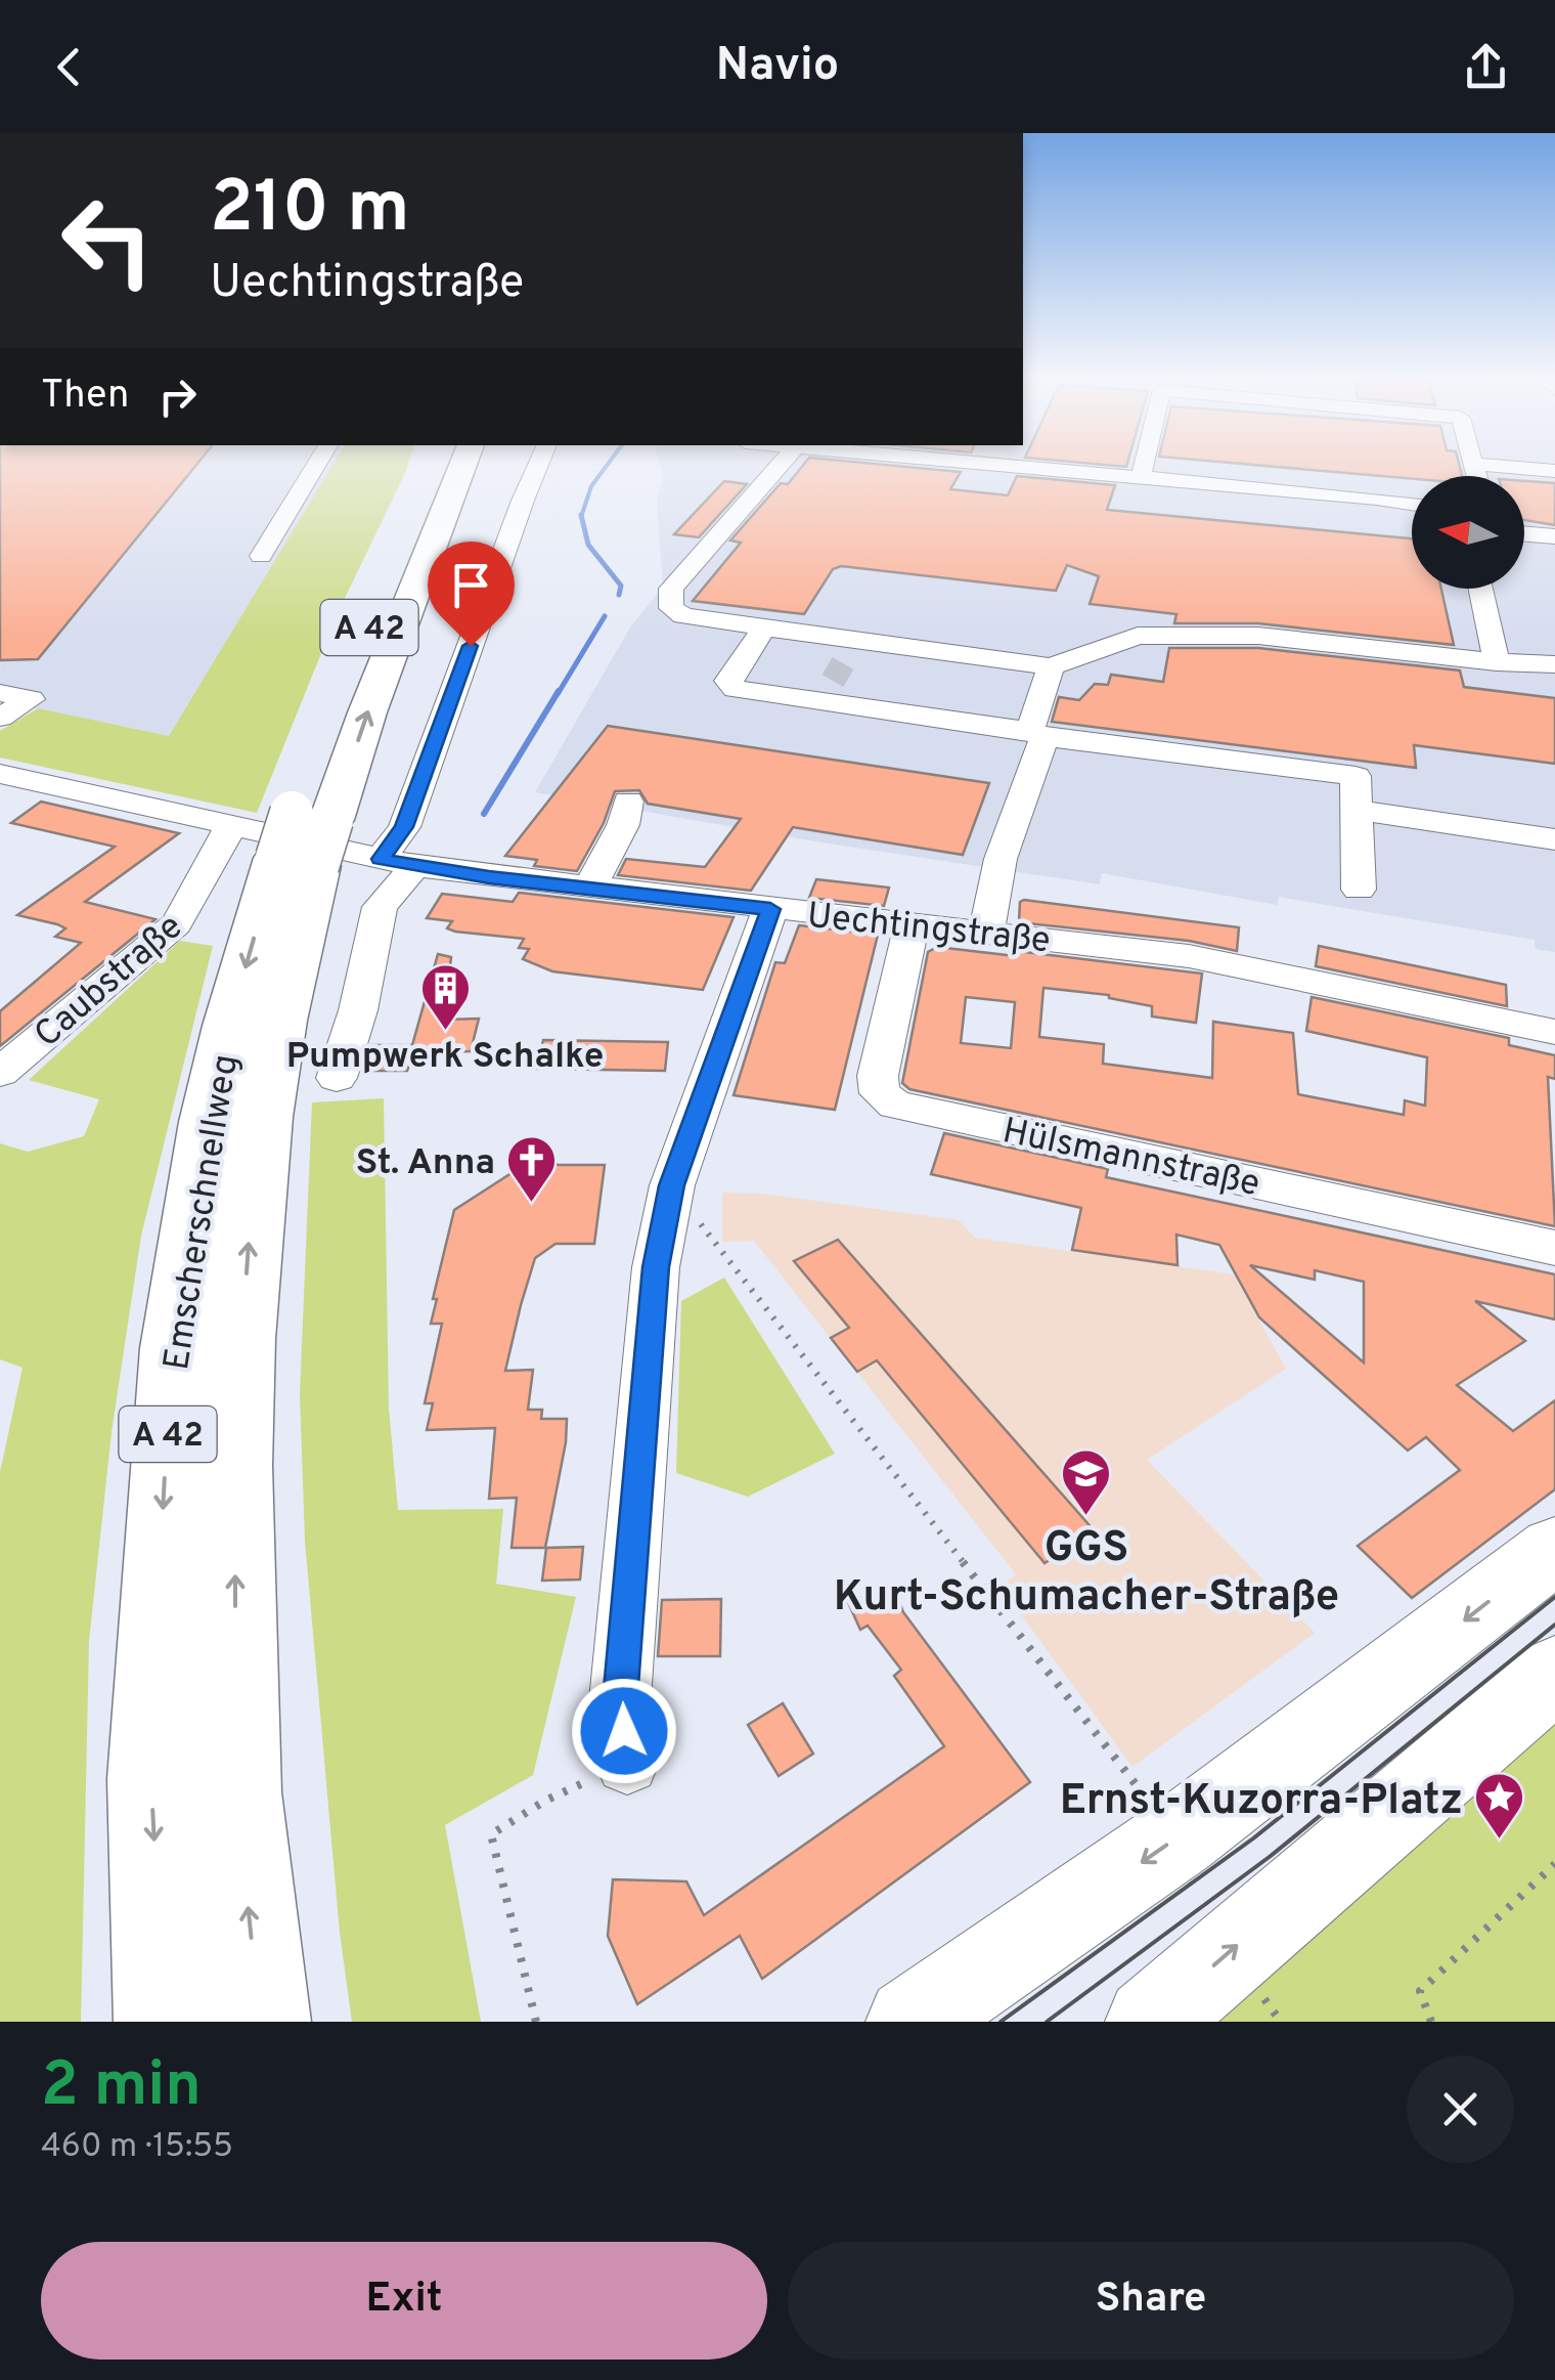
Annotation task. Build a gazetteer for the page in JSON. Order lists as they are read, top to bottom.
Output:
{
  "streets": {
    "highway": ["A 42", "Emscherschnellweg"],
    "street": ["Uechtingstraße", "Caubstraße", "Hülsmannstraße"]
  },
  "crossings": [
    ["Uechtingstraße", "Caubstraße"],
    ["Uechtingstraße", "Hülsmannstraße"],
    ["Uechtingstraße", "Emscherschnellweg"],
    ["Caubstraße", "Emscherschnellweg"]
  ],
  "places": {
    "building": ["Pumpwerk Schalke"],
    "church": ["St. Anna"],
    "school or university": ["GGS Kurt-Schumacher-Straße"],
    "place": ["Ernst-Kuzorra-Platz"]
  },
  "north": "left",
  "page": {
    "header": "Navio",
    "turn": ["210 m", "Uechtingstraße"],
    "then": "Then",
    "heading": ["2 min", "460 m · 15:55"],
    "buttons": ["Exit", "Share"]
  }
}
